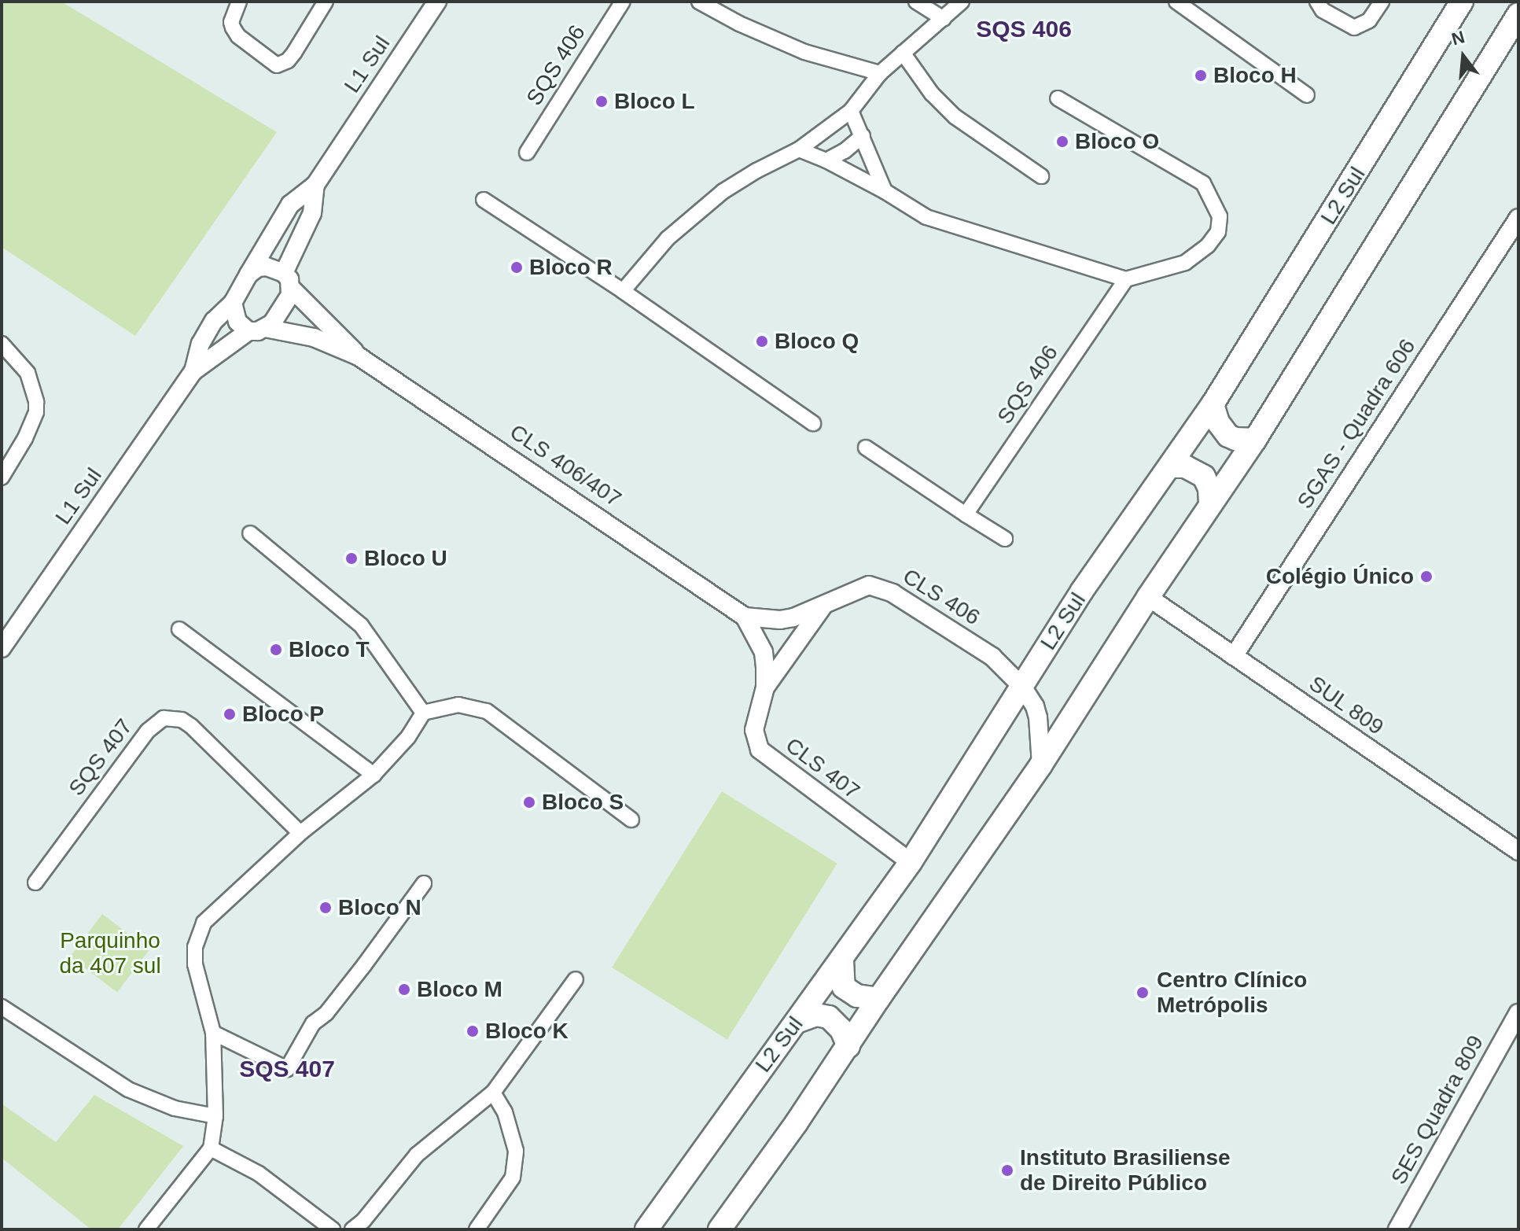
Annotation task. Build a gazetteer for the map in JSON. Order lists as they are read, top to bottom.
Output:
{
  "streets": {
    "main road": ["L2 Sul"],
    "street": [
      "L1 Sul",
      "SQS 406",
      "SGAS - Quadra 606",
      "CLS 406/407",
      "CLS 406",
      "SUL 809",
      "SQS 407",
      "CLS 407",
      "SES Quadra 809"
    ]
  },
  "crossings": [
    ["L1 Sul", "CLS 406/407"],
    ["L2 Sul", "CLS 406"],
    ["L2 Sul", "CLS 407"],
    ["SGAS - Quadra 606", "SUL 809"],
    ["CLS 406/407", "CLS 406"],
    ["CLS 406/407", "CLS 407"],
    ["CLS 406", "CLS 407"]
  ],
  "districts": ["SQS 406", "SQS 407"],
  "parks": ["Parquinho da 407 sul"],
  "places": [
    "Bloco H",
    "Bloco L",
    "Bloco O",
    "Bloco R",
    "Bloco Q",
    "Bloco U",
    "Colégio Único",
    "Bloco T",
    "Bloco P",
    "Bloco S",
    "Bloco N",
    "Bloco M",
    "Centro Clínico Metrópolis",
    "Bloco K",
    "Instituto Brasiliense de Direito Público"
  ],
  "north": "top"
}
